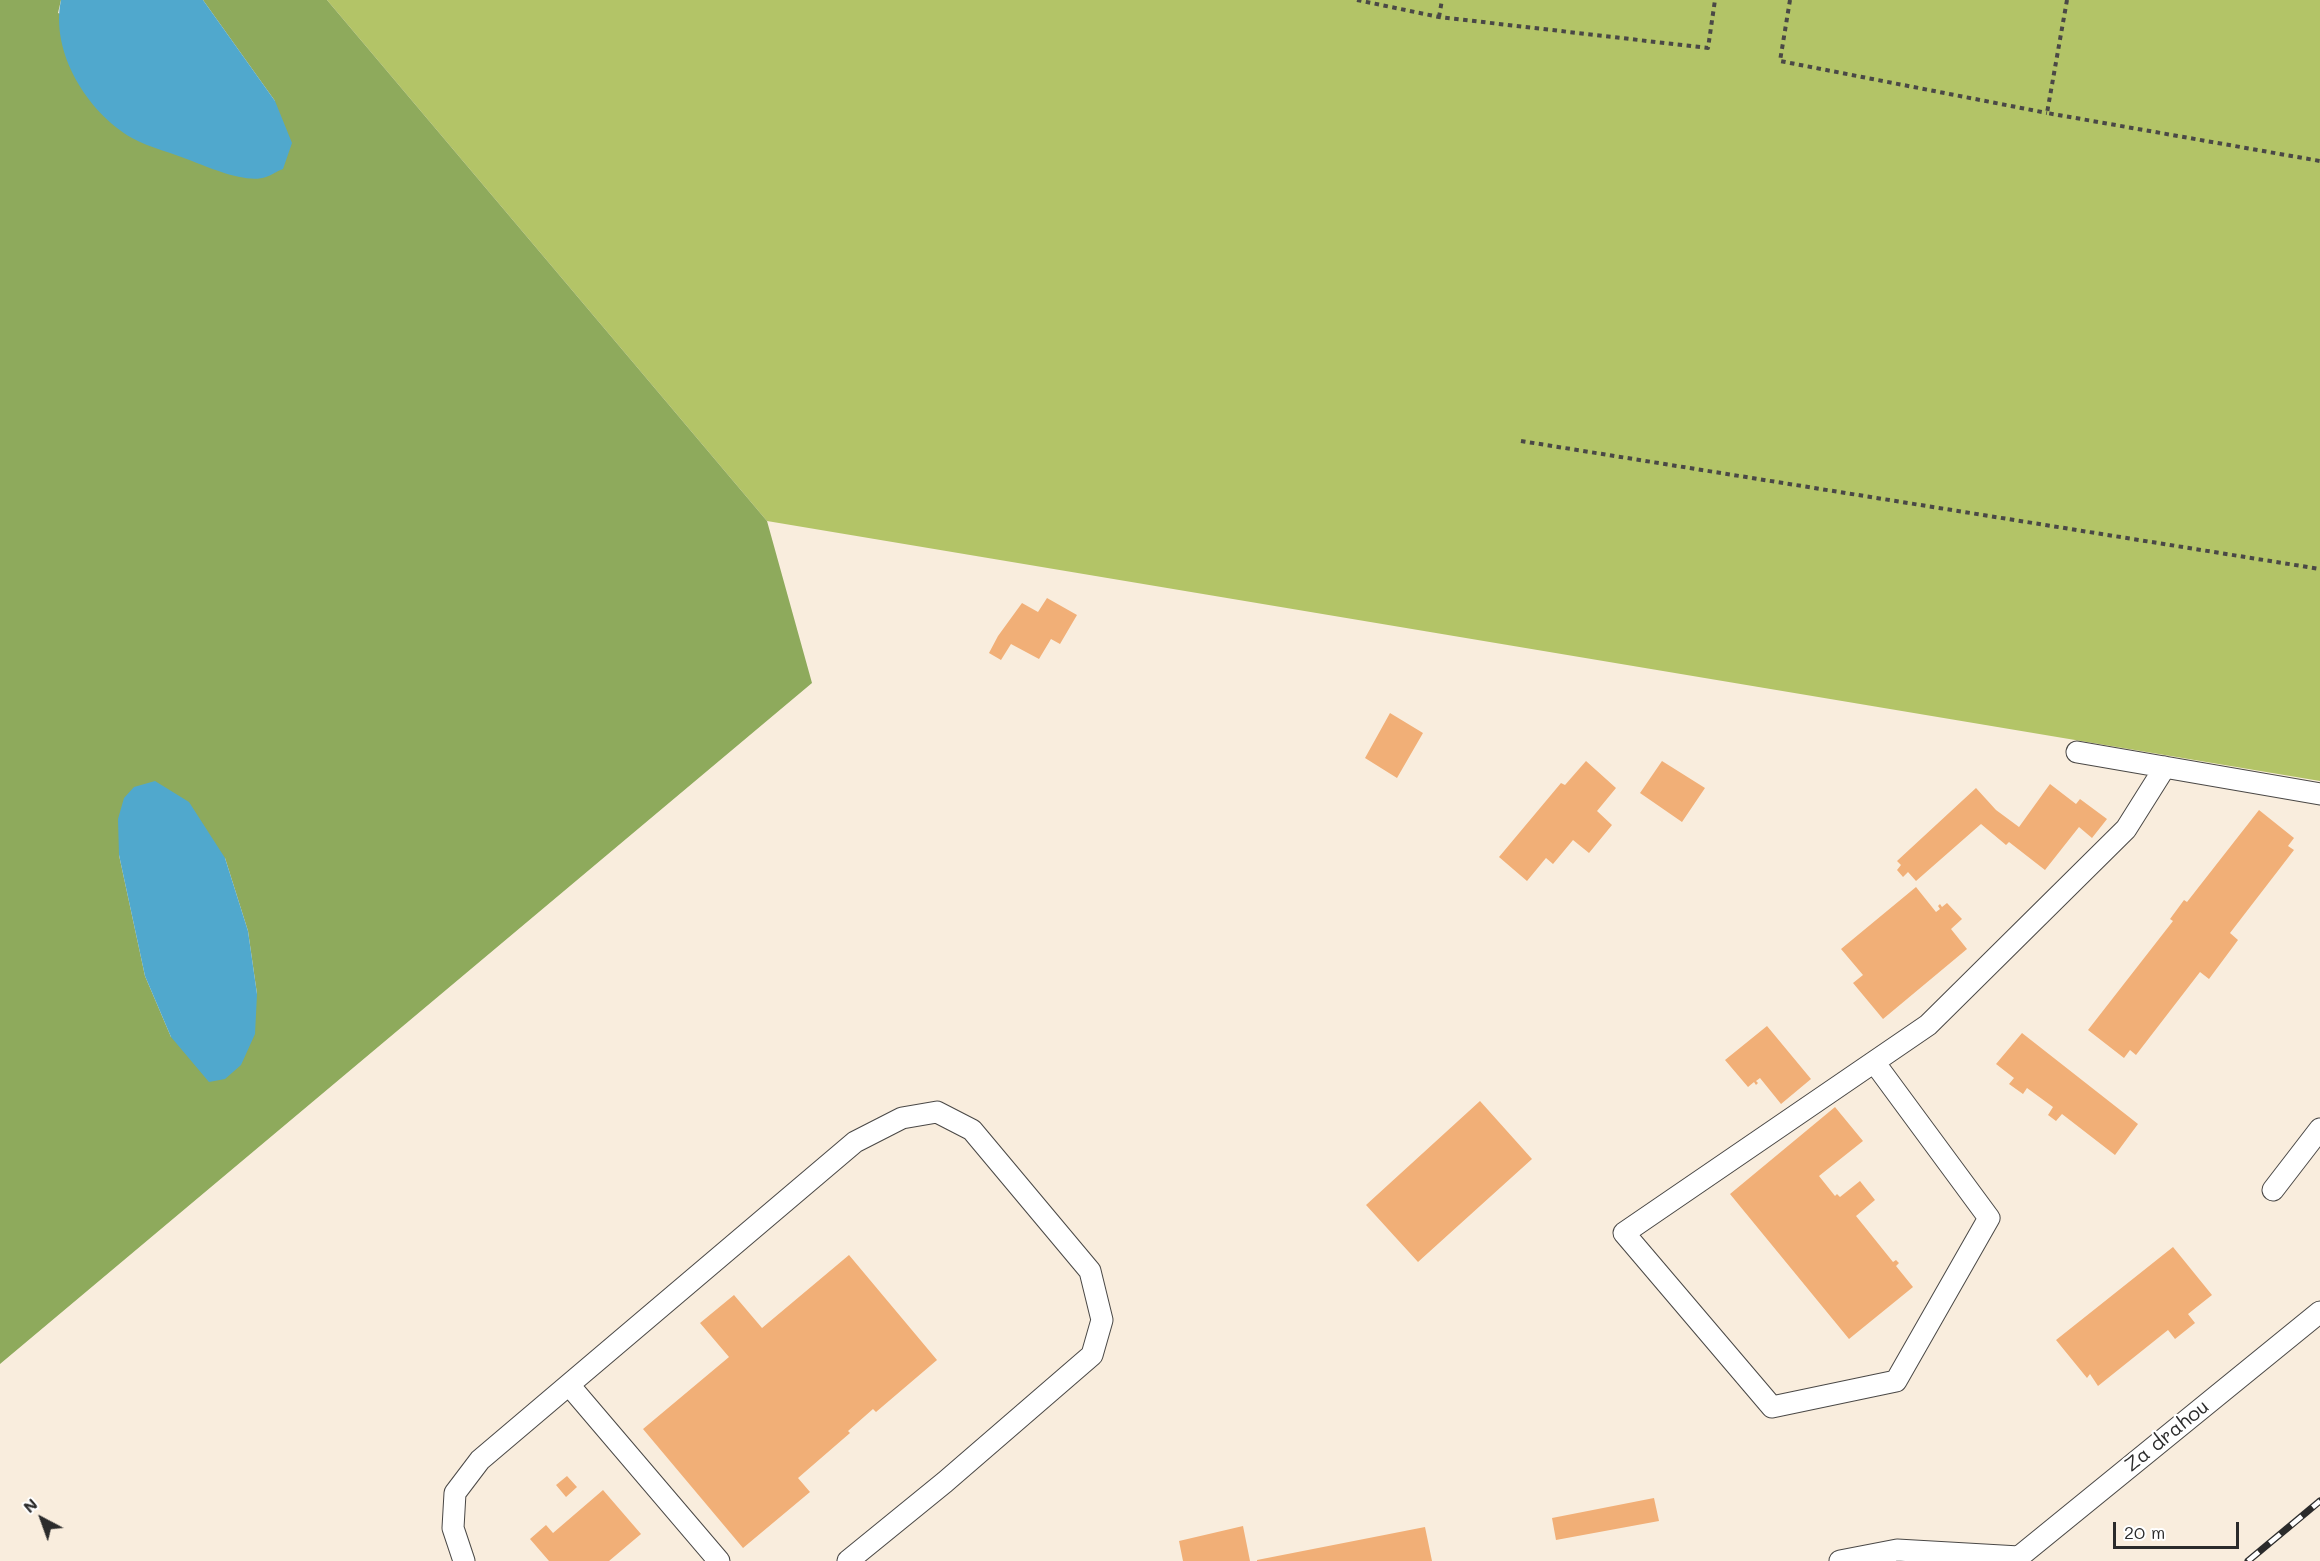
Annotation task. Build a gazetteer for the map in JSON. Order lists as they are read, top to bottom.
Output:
{
  "streets": {
    "lane": ["Za drahou"]
  },
  "scale_bar": "20 m",
  "north": "top left"
}
